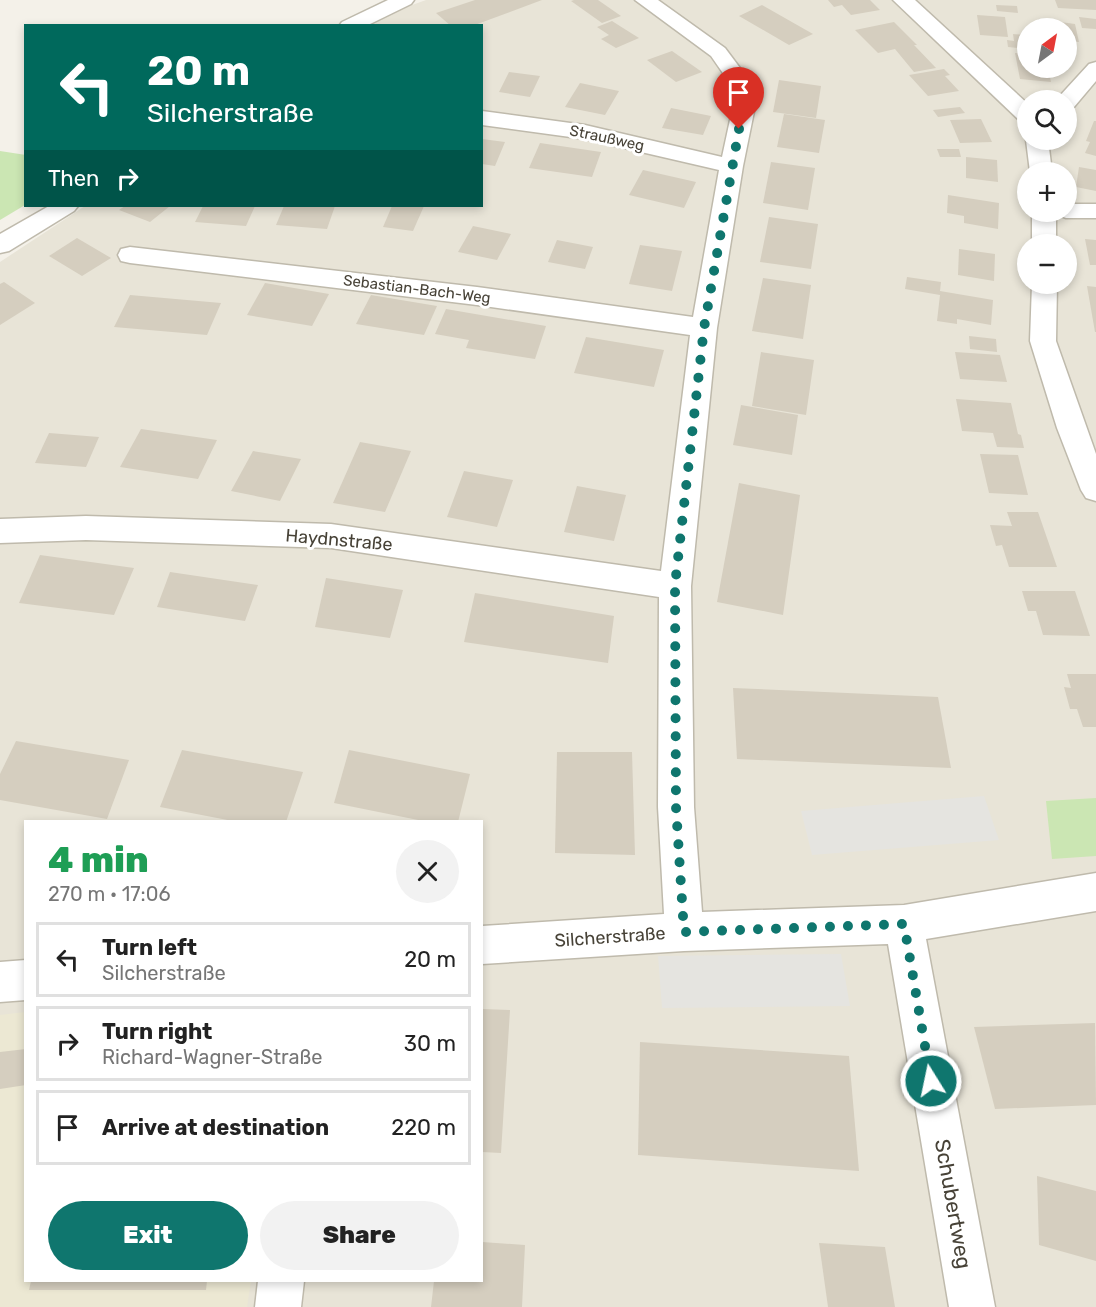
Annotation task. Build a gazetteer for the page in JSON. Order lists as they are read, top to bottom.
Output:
{
  "streets": {
    "street": [
      "Straußweg",
      "Sebastian-Bach-Weg",
      "Haydnstraße",
      "Silcherstraße",
      "Schubertweg"
    ]
  },
  "crossings": [
    ["Silcherstraße", "Schubertweg"]
  ],
  "north": "top right",
  "page": {
    "map_buttons": ["+", "−"],
    "turn": ["20 m", "Silcherstraße"],
    "then": "Then",
    "heading": ["4 min", "270 m · 17:06"],
    "list": [
      {
        "name": "Turn left",
        "note": "Silcherstraße",
        "value": "20 m"
      },
      {
        "name": "Turn right",
        "note": "Richard-Wagner-Straße",
        "value": "30 m"
      },
      {
        "name": "Arrive at destination",
        "value": "220 m"
      }
    ],
    "buttons": ["Exit", "Share"]
  }
}
